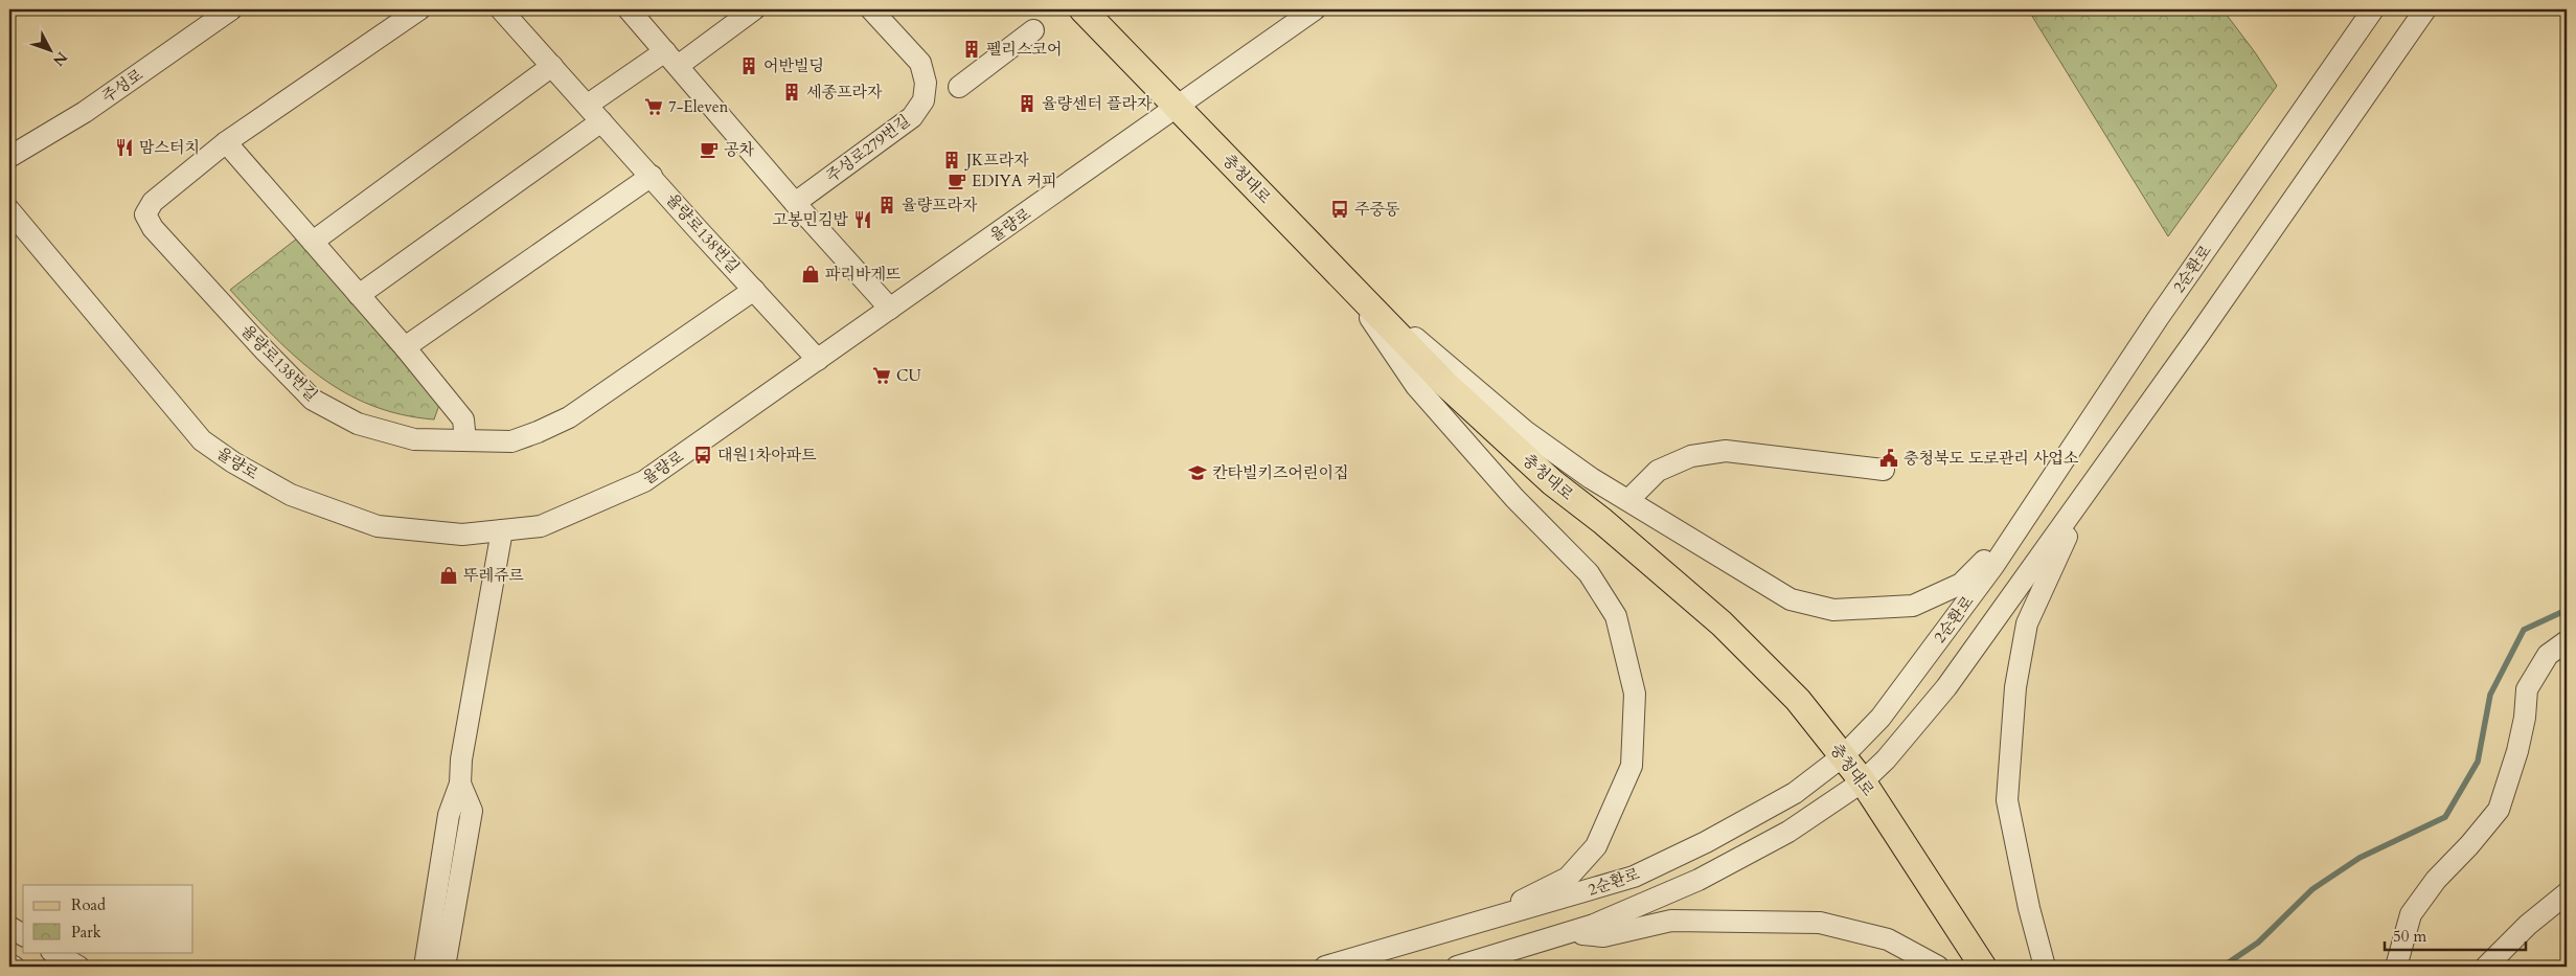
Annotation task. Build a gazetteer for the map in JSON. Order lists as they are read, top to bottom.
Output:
{
  "streets": {
    "main road": ["충청대로"],
    "street": [
      "주성로",
      "주성로279번길",
      "율량로",
      "율량로138번길",
      "2순환로"
    ]
  },
  "crossings": [
    ["충청대로", "율량로"],
    ["충청대로", "2순환로"],
    ["율량로", "율량로138번길"]
  ],
  "places": {
    "building": [
      "펠리스코어",
      "어반빌딩",
      "세종프라자",
      "율량센터 플라자",
      "JK프라자",
      "율량프라자"
    ],
    "supermarket": ["7-Eleven", "CU"],
    "restaurant": ["맘스터치", "고봉민김밥"],
    "cafe": ["공차", "EDIYA 커피"],
    "bus stop": ["주중동", "대원1차아파트"],
    "shop": ["파리바게뜨", "뚜레쥬르"],
    "public building": ["충청북도 도로관리 사업소"],
    "school or university": ["칸타빌키즈어린이집"]
  },
  "legend": ["Road", "Park"],
  "scale_bar": "50 m",
  "north": "bottom right"
}
